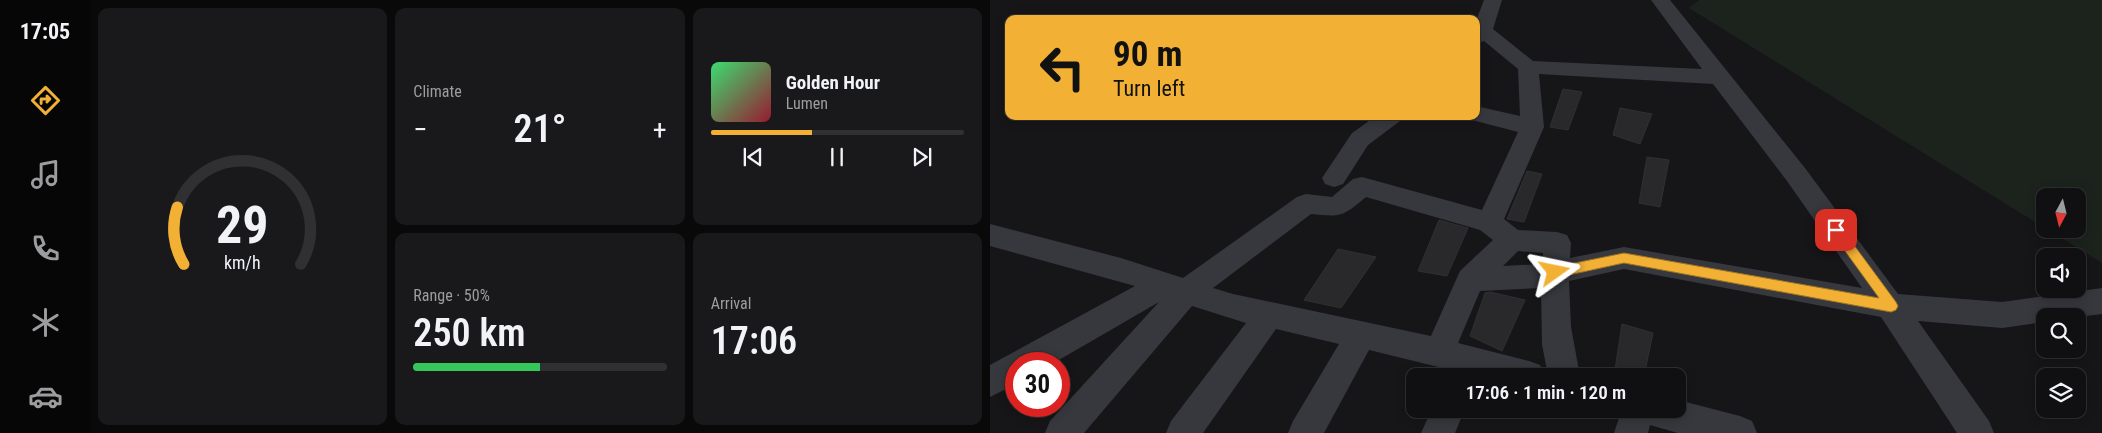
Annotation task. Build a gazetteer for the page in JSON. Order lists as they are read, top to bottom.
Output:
{
  "north": "bottom",
  "page": {
    "tabs": "17:05",
    "tile": [
      "Climate",
      ["Range · 50%", "250 km"],
      ["Arrival", "17:06"]
    ],
    "turn": ["90 m", "Turn left"],
    "song": ["Golden Hour", "Lumen"],
    "heat": ["−", "21°", "+"],
    "limit": "30",
    "trip": "17:06 · 1 min · 120 m",
    "gauge": ["29", "km/h"]
  }
}
